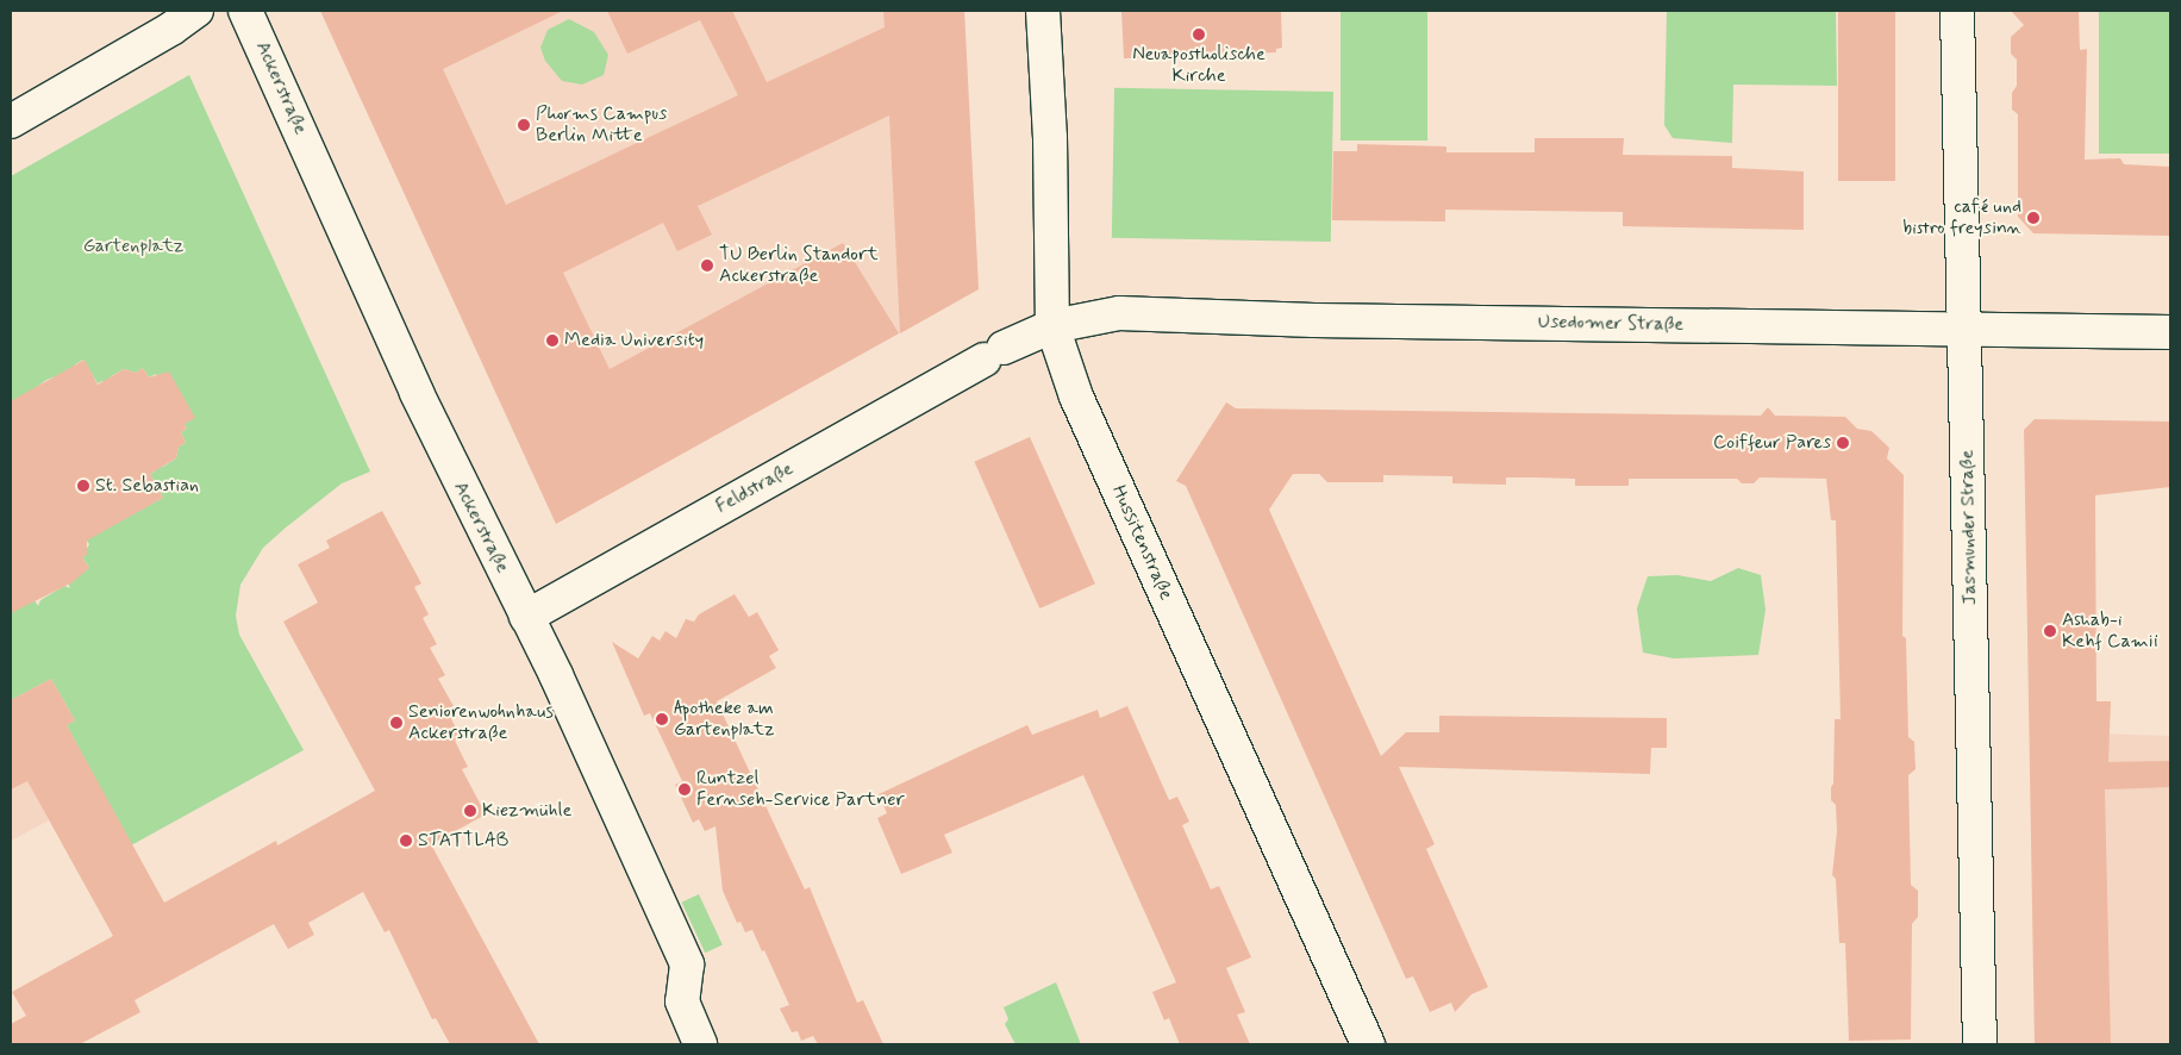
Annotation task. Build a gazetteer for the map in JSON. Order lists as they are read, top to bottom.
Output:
{
  "streets": {
    "street": [
      "Ackerstraße",
      "Usedomer Straße",
      "Feldstraße",
      "Jasmunder Straße",
      "Hussitenstraße"
    ]
  },
  "crossings": [
    ["Ackerstraße", "Feldstraße"],
    ["Usedomer Straße", "Feldstraße"],
    ["Usedomer Straße", "Jasmunder Straße"],
    ["Usedomer Straße", "Hussitenstraße"],
    ["Feldstraße", "Hussitenstraße"]
  ],
  "parks": ["Gartenplatz"],
  "places": [
    "Neuapostholische Kirche",
    "Phorms Campus Berlin Mitte",
    "café und bistro freysinn",
    "TU Berlin Standort Ackerstraße",
    "Media University",
    "Coiffeur Pares",
    "St. Sebastian",
    "Ashab-i Kehf Camii",
    "Apotheke am Gartenplatz",
    "Seniorenwohnhaus Ackerstraße",
    "Runtzel Fernseh-Service Partner",
    "Kiezmühle",
    "STATTLAB"
  ]
}
